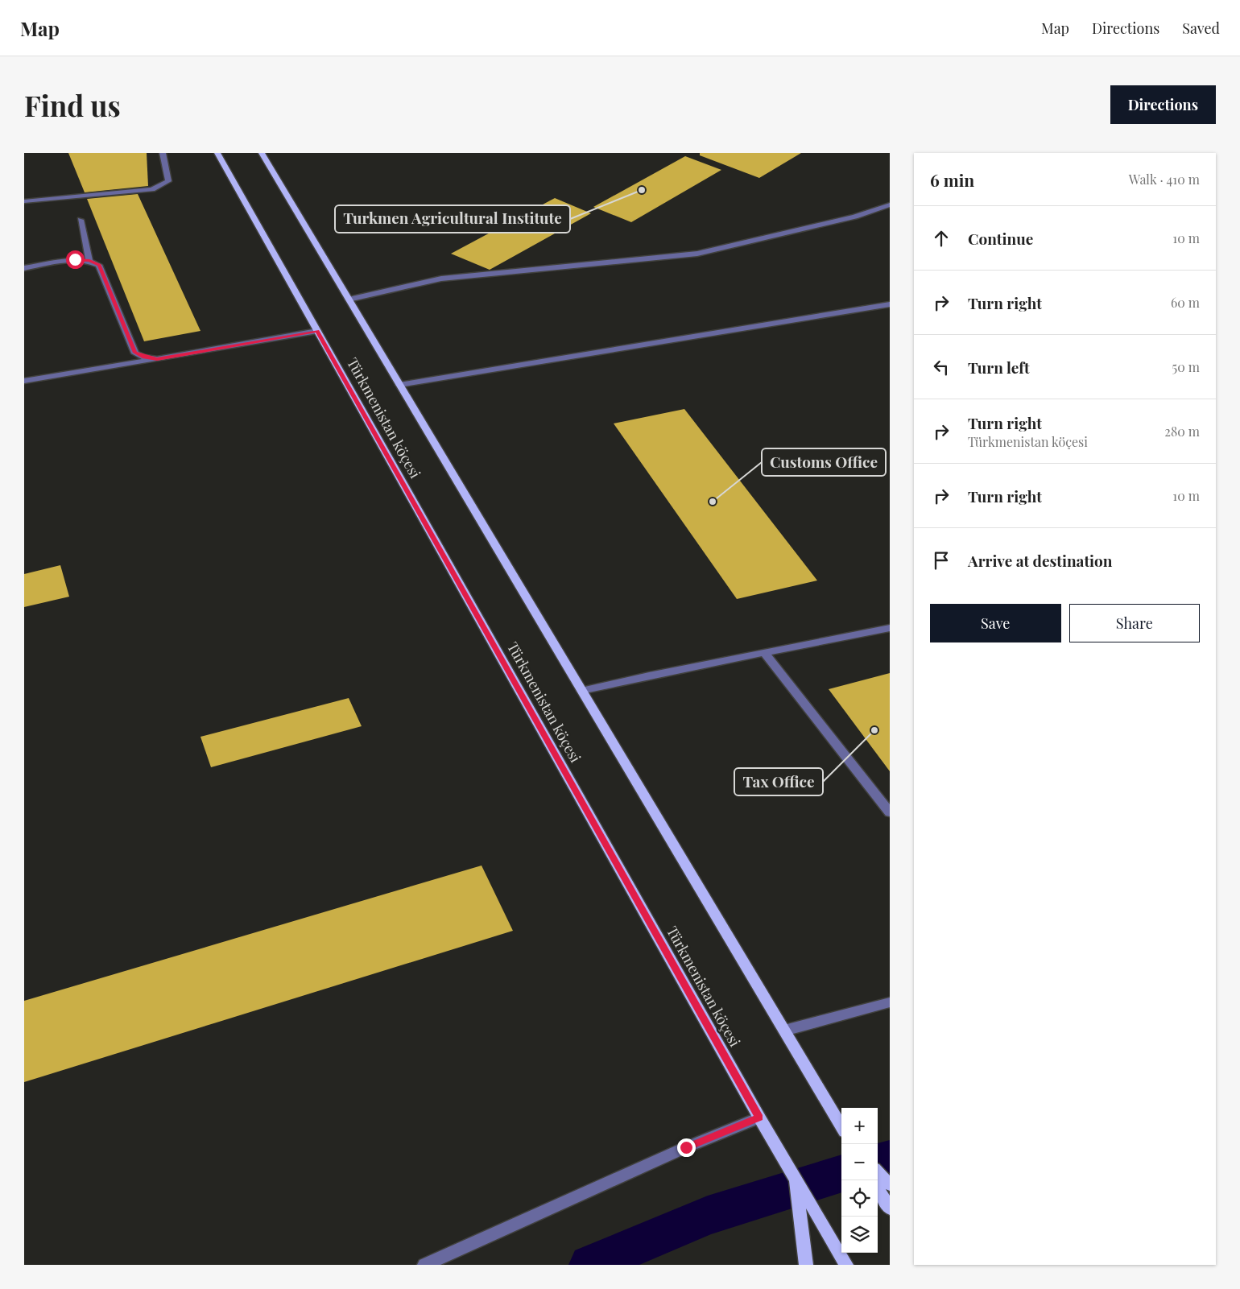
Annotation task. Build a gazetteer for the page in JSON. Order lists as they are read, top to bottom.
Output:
{
  "streets": {
    "main road": ["Türkmenistan köçesi"]
  },
  "places": ["Turkmen Agricultural Institute", "Customs Office", "Tax Office"],
  "page": {
    "header": "Map",
    "nav": ["Map", "Directions", "Saved"],
    "buttons": [
      "Directions",
      ["Save", "Share"]
    ],
    "title": "Find us",
    "heading": ["6 min", "Walk · 410 m"],
    "list": [
      ["Continue", "10 m"],
      ["Turn right", "60 m"],
      ["Turn left", "50 m"],
      ["Turn right", "Türkmenistan köçesi", "280 m"],
      ["Turn right", "10 m"],
      "Arrive at destination"
    ],
    "map_buttons": ["+", "−"]
  }
}
